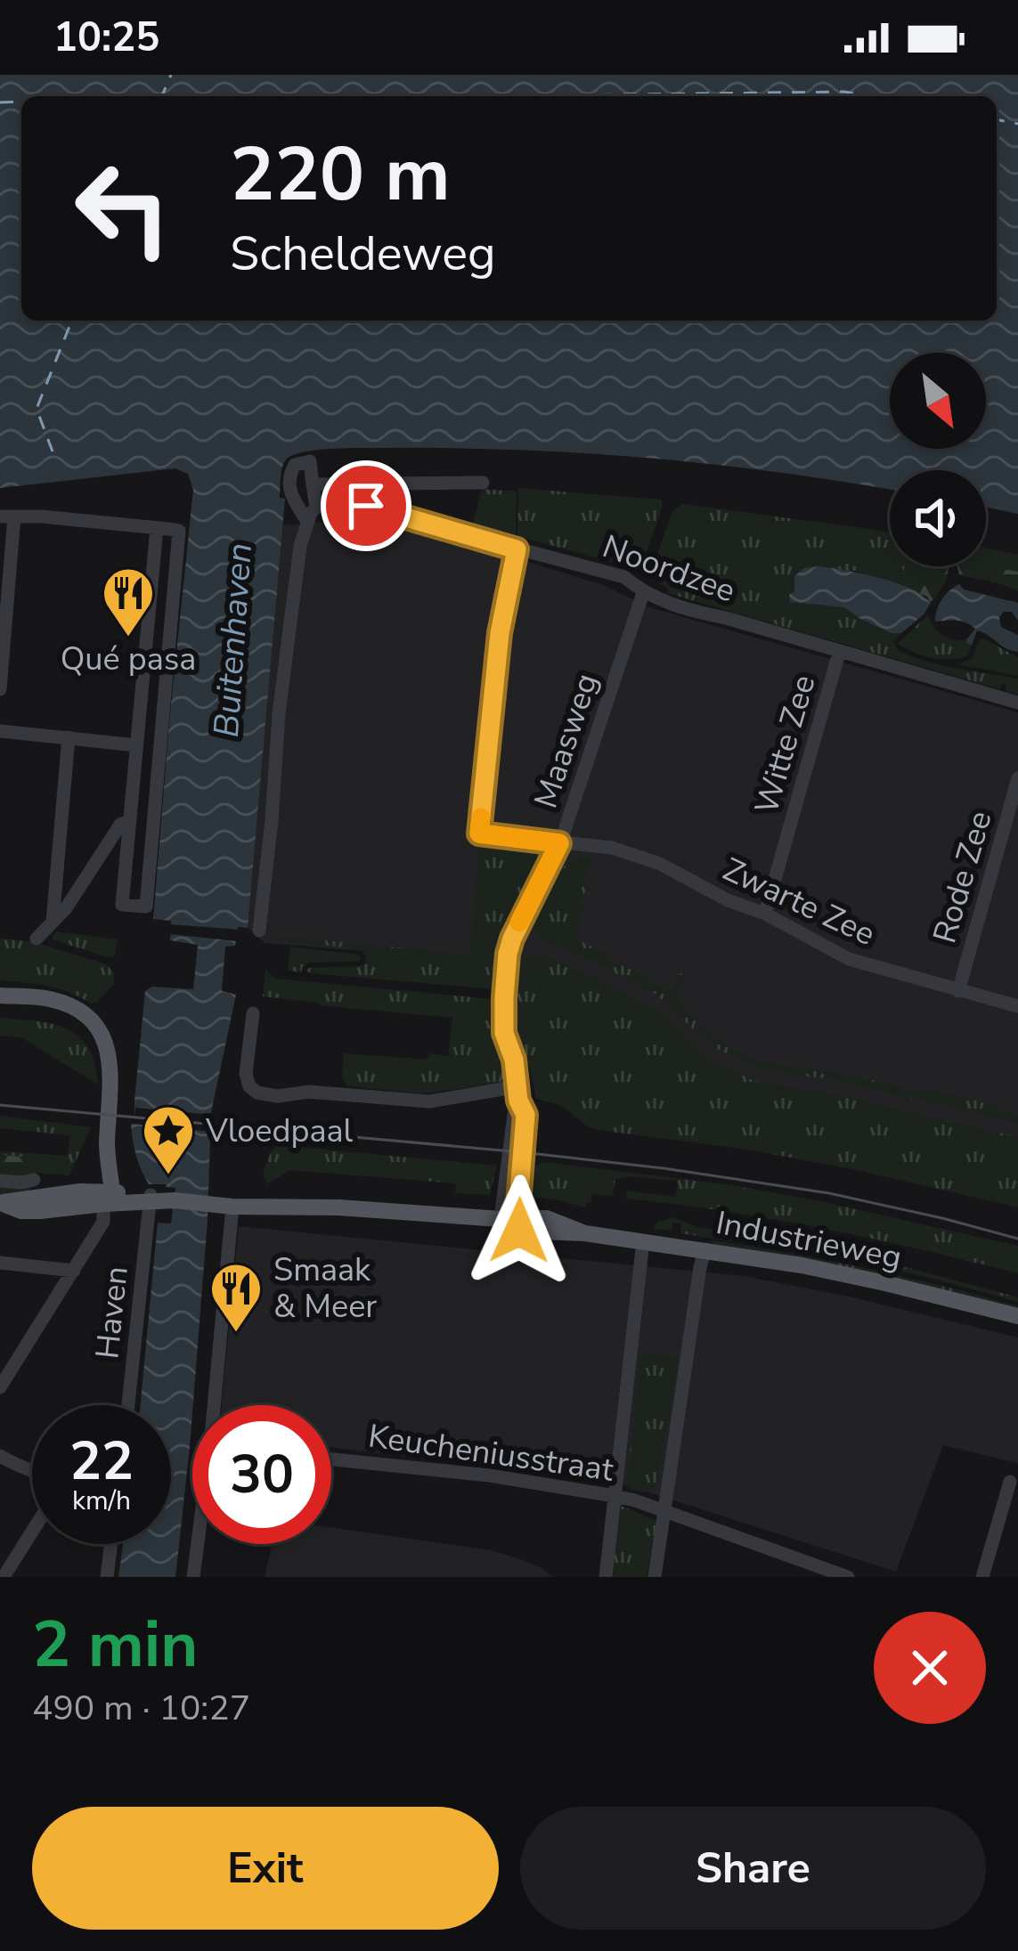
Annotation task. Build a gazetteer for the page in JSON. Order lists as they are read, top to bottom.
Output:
{
  "streets": {
    "main road": ["Industrieweg"],
    "street": [
      "Noordzee",
      "Maasweg",
      "Witte Zee",
      "Rode Zee",
      "Zwarte Zee",
      "Haven",
      "Keucheniusstraat"
    ]
  },
  "crossings": [
    ["Noordzee", "Maasweg"],
    ["Noordzee", "Witte Zee"],
    ["Noordzee", "Zwarte Zee"],
    ["Maasweg", "Zwarte Zee"],
    ["Maasweg", "Industrieweg"],
    ["Witte Zee", "Zwarte Zee"],
    ["Rode Zee", "Zwarte Zee"],
    ["Industrieweg", "Haven"]
  ],
  "water": ["Buitenhaven"],
  "places": {
    "restaurant": ["Qué pasa", "Smaak & Meer"],
    "place": ["Vloedpaal"]
  },
  "north": "bottom right",
  "page": {
    "status": "10:25",
    "turn": ["220 m", "Scheldeweg"],
    "speed": "22 km/h",
    "limit": "30",
    "heading": ["2 min", "490 m · 10:27"],
    "buttons": ["Exit", "Share"]
  }
}
